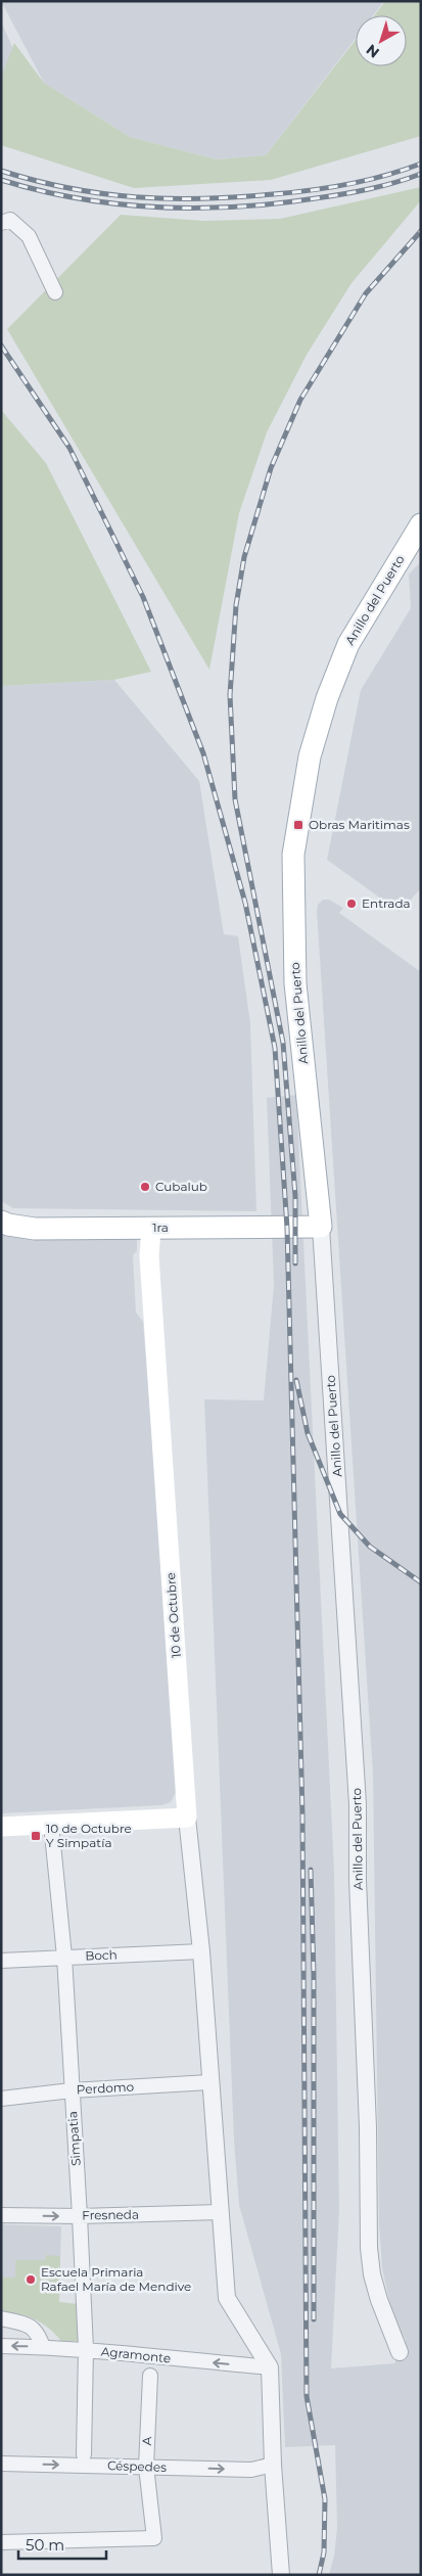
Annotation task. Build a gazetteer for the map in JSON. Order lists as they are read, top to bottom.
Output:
{
  "streets": {
    "main road": ["Anillo del Puerto", "1ra", "10 de Octubre"],
    "street": [
      "Boch",
      "Perdomo",
      "Simpatia",
      "Fresneda",
      "Agramonte",
      "A",
      "Céspedes"
    ]
  },
  "crossings": [
    ["Anillo del Puerto", "1ra"],
    ["1ra", "10 de Octubre"],
    ["Boch", "Simpatia"],
    ["Perdomo", "Simpatia"],
    ["Simpatia", "Fresneda"],
    ["Simpatia", "Agramonte"],
    ["A", "Céspedes"]
  ],
  "one_way": ["Fresneda", "Agramonte", "Céspedes"],
  "places": {
    "transit": ["Obras Maritimas", "10 de Octubre Y Simpatía"],
    "other": ["Entrada", "Cubalub", "Escuela Primaria Rafael María de Mendive"]
  },
  "scale_bar": "50 m",
  "north": "bottom left"
}
